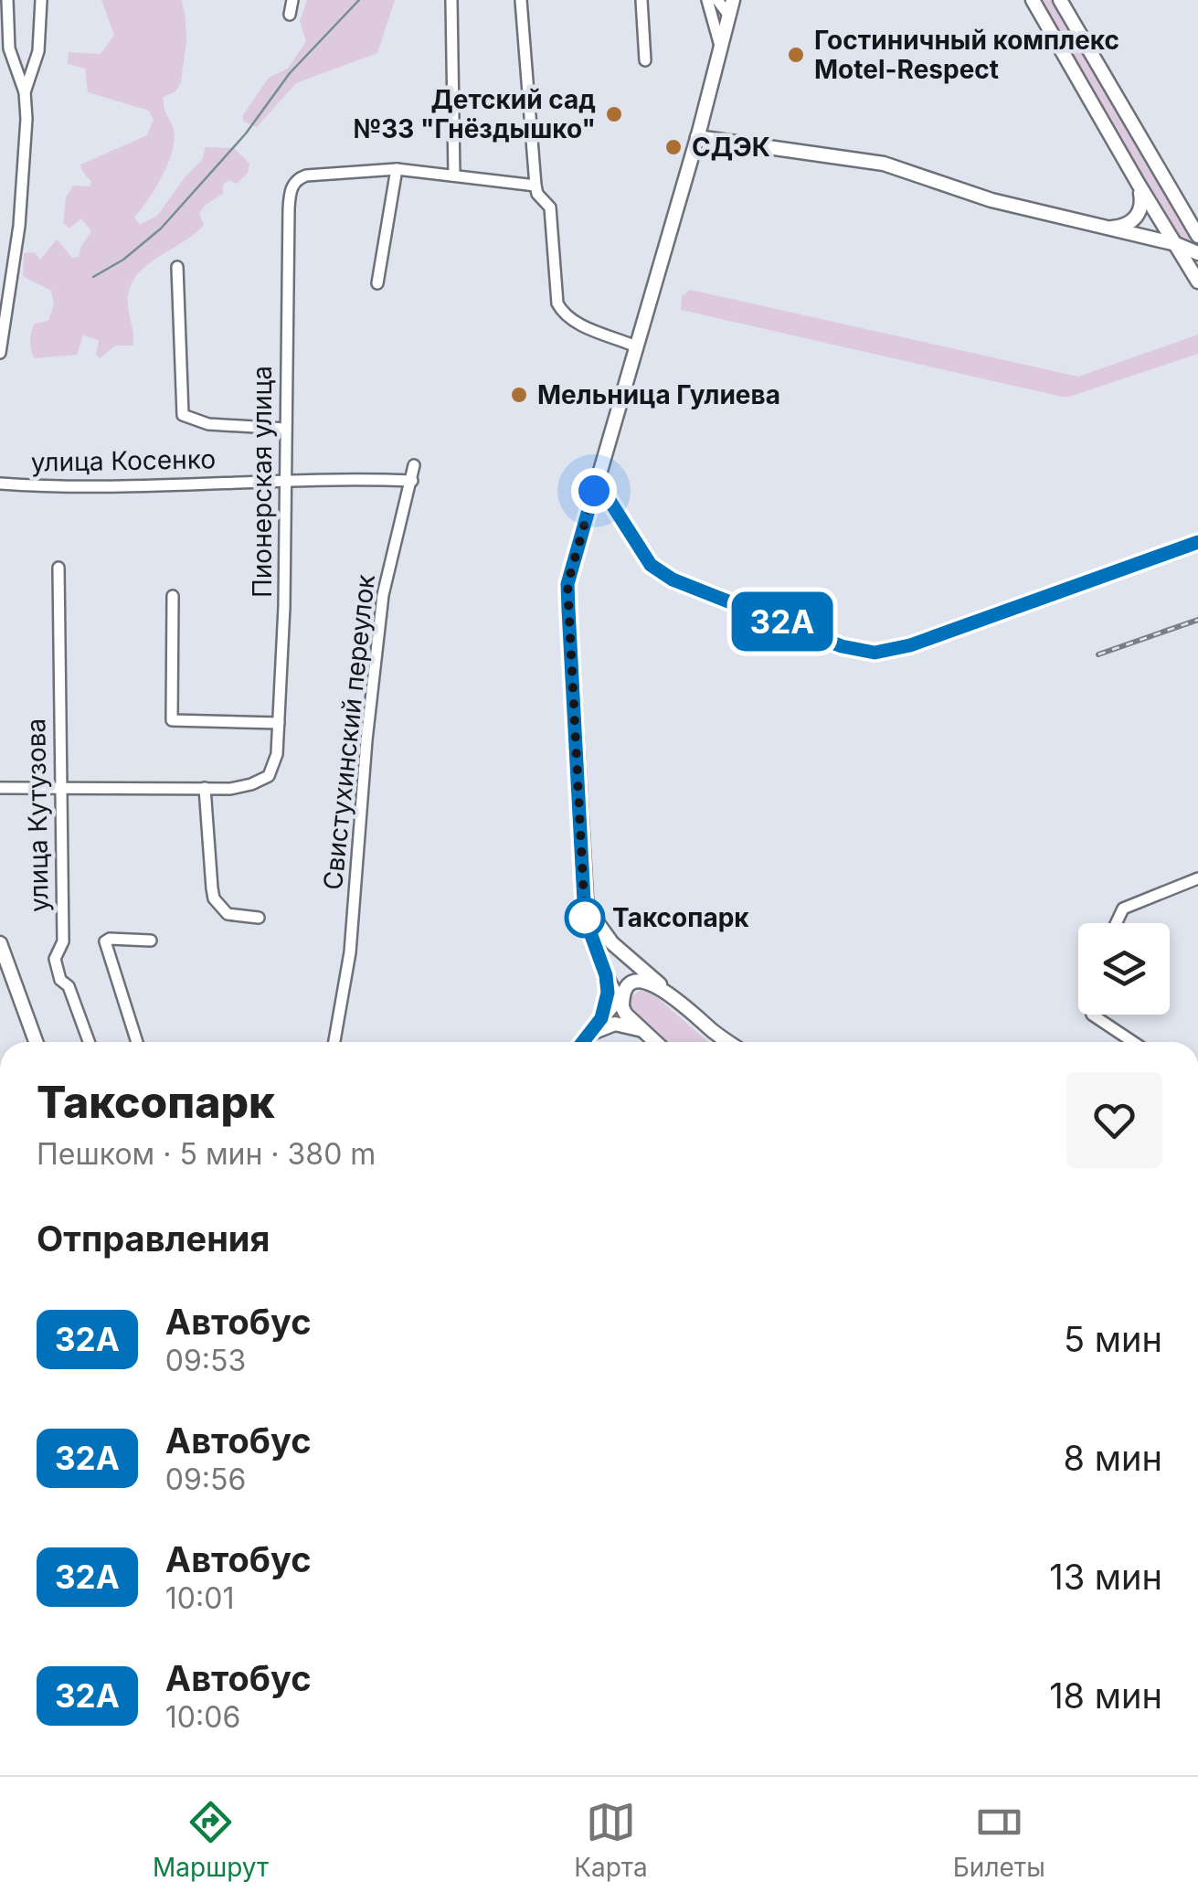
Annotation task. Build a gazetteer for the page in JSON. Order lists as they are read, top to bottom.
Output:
{
  "streets": {
    "street": [
      "улица Косенко",
      "Пионерская улица",
      "Свистухинский переулок",
      "улица Кутузова"
    ]
  },
  "crossings": [
    ["улица Косенко", "Пионерская улица"],
    ["улица Косенко", "Свистухинский переулок"]
  ],
  "places": [
    "Гостиничный комплекс Motel-Respect",
    "Детский сад №33 \"Гнёздышко\"",
    "СДЭК",
    "Мельница Гулиева",
    "Таксопарк"
  ],
  "lines": ["bus line 32A"],
  "page": {
    "on_map": "32A",
    "heading": [
      ["Таксопарк", "Пешком · 5 мин · 380 m"],
      "Отправления"
    ],
    "list": [
      {
        "mark": "32A",
        "name": "Автобус",
        "note": "09:53",
        "value": "5 мин"
      },
      {
        "mark": "32A",
        "name": "Автобус",
        "note": "09:56",
        "value": "8 мин"
      },
      {
        "mark": "32A",
        "name": "Автобус",
        "note": "10:01",
        "value": "13 мин"
      },
      {
        "mark": "32A",
        "name": "Автобус",
        "note": "10:06",
        "value": "18 мин"
      }
    ],
    "tabs": ["Маршрут", "Карта", "Билеты"]
  }
}
